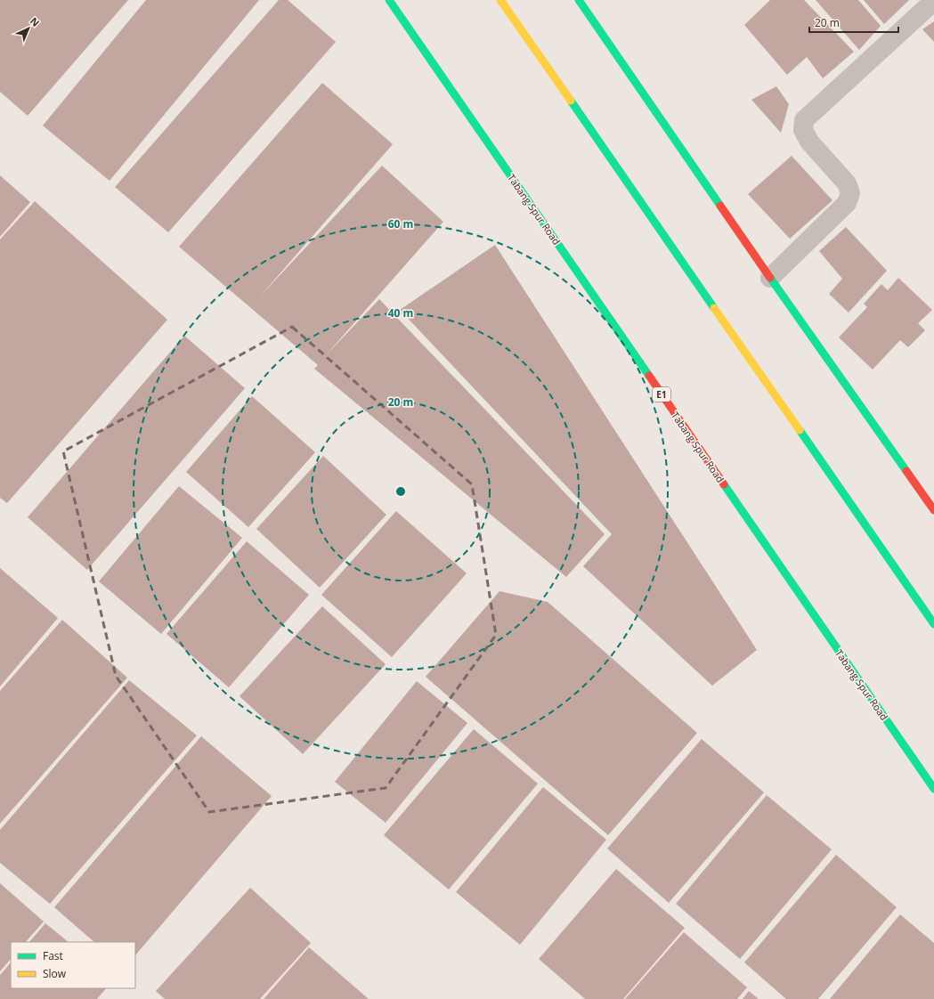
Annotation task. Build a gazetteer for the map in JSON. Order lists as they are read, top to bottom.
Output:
{
  "streets": {
    "main road": ["Tabang Spur Road", "E1"]
  },
  "legend": ["Fast", "Slow"],
  "scale_bar": "20 m",
  "north": "top right",
  "rings": ["60 m", "40 m", "20 m"]
}
